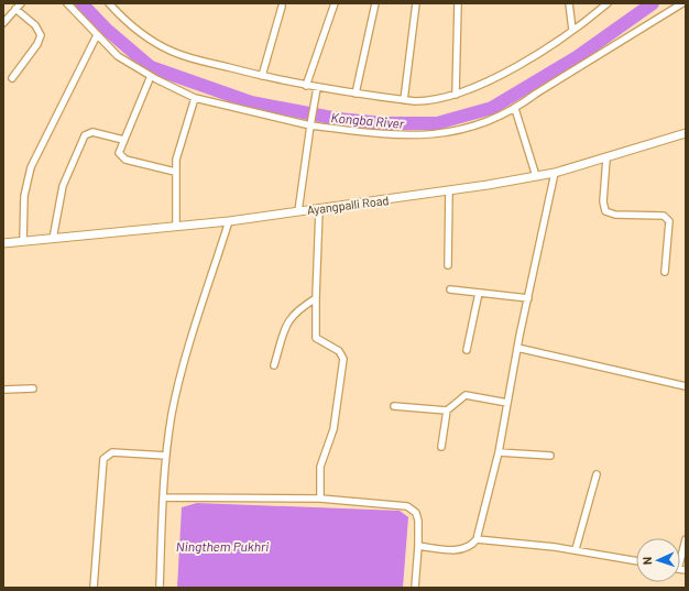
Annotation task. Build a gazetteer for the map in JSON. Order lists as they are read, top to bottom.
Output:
{
  "streets": {
    "street": ["Ayangpalli Road"]
  },
  "water": ["Kongba River", "Ningthem Pukhri"],
  "north": "left"
}
